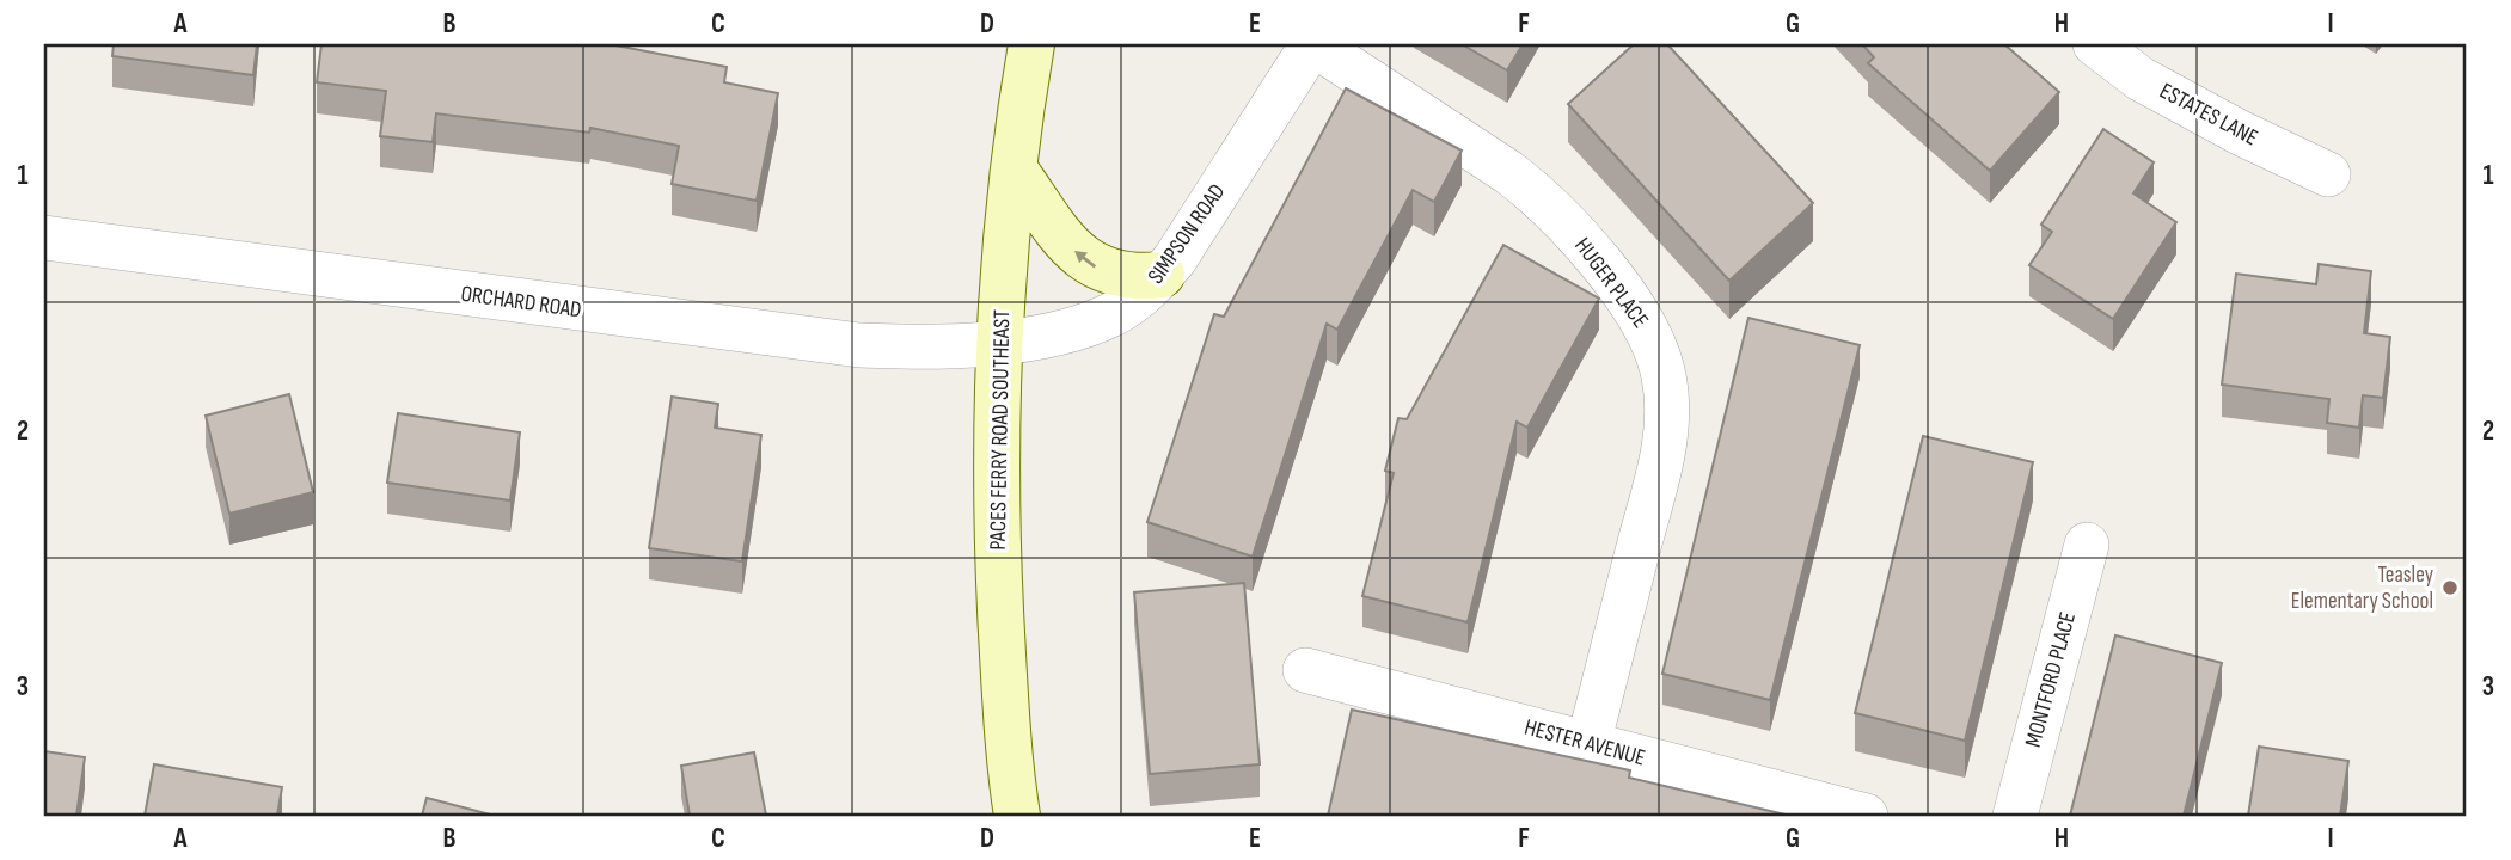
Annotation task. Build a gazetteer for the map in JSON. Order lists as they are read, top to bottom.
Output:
{
  "streets": {
    "main road": ["PACES FERRY ROAD SOUTHEAST"],
    "street": [
      "ESTATES LANE",
      "SIMPSON ROAD",
      "HUGER PLACE",
      "ORCHARD ROAD",
      "MONTFORD PLACE",
      "HESTER AVENUE"
    ]
  },
  "crossings": [
    ["SIMPSON ROAD", "HUGER PLACE"],
    ["SIMPSON ROAD", "ORCHARD ROAD"],
    ["SIMPSON ROAD", "PACES FERRY ROAD SOUTHEAST"],
    ["HUGER PLACE", "HESTER AVENUE"],
    ["ORCHARD ROAD", "PACES FERRY ROAD SOUTHEAST"]
  ],
  "places": ["Teasley Elementary School"],
  "grid": {
    "columns": [
      "A",
      "B",
      "C",
      "D",
      "E",
      "F",
      "G",
      "H",
      "I"
    ],
    "rows": ["1", "2", "3"]
  }
}
